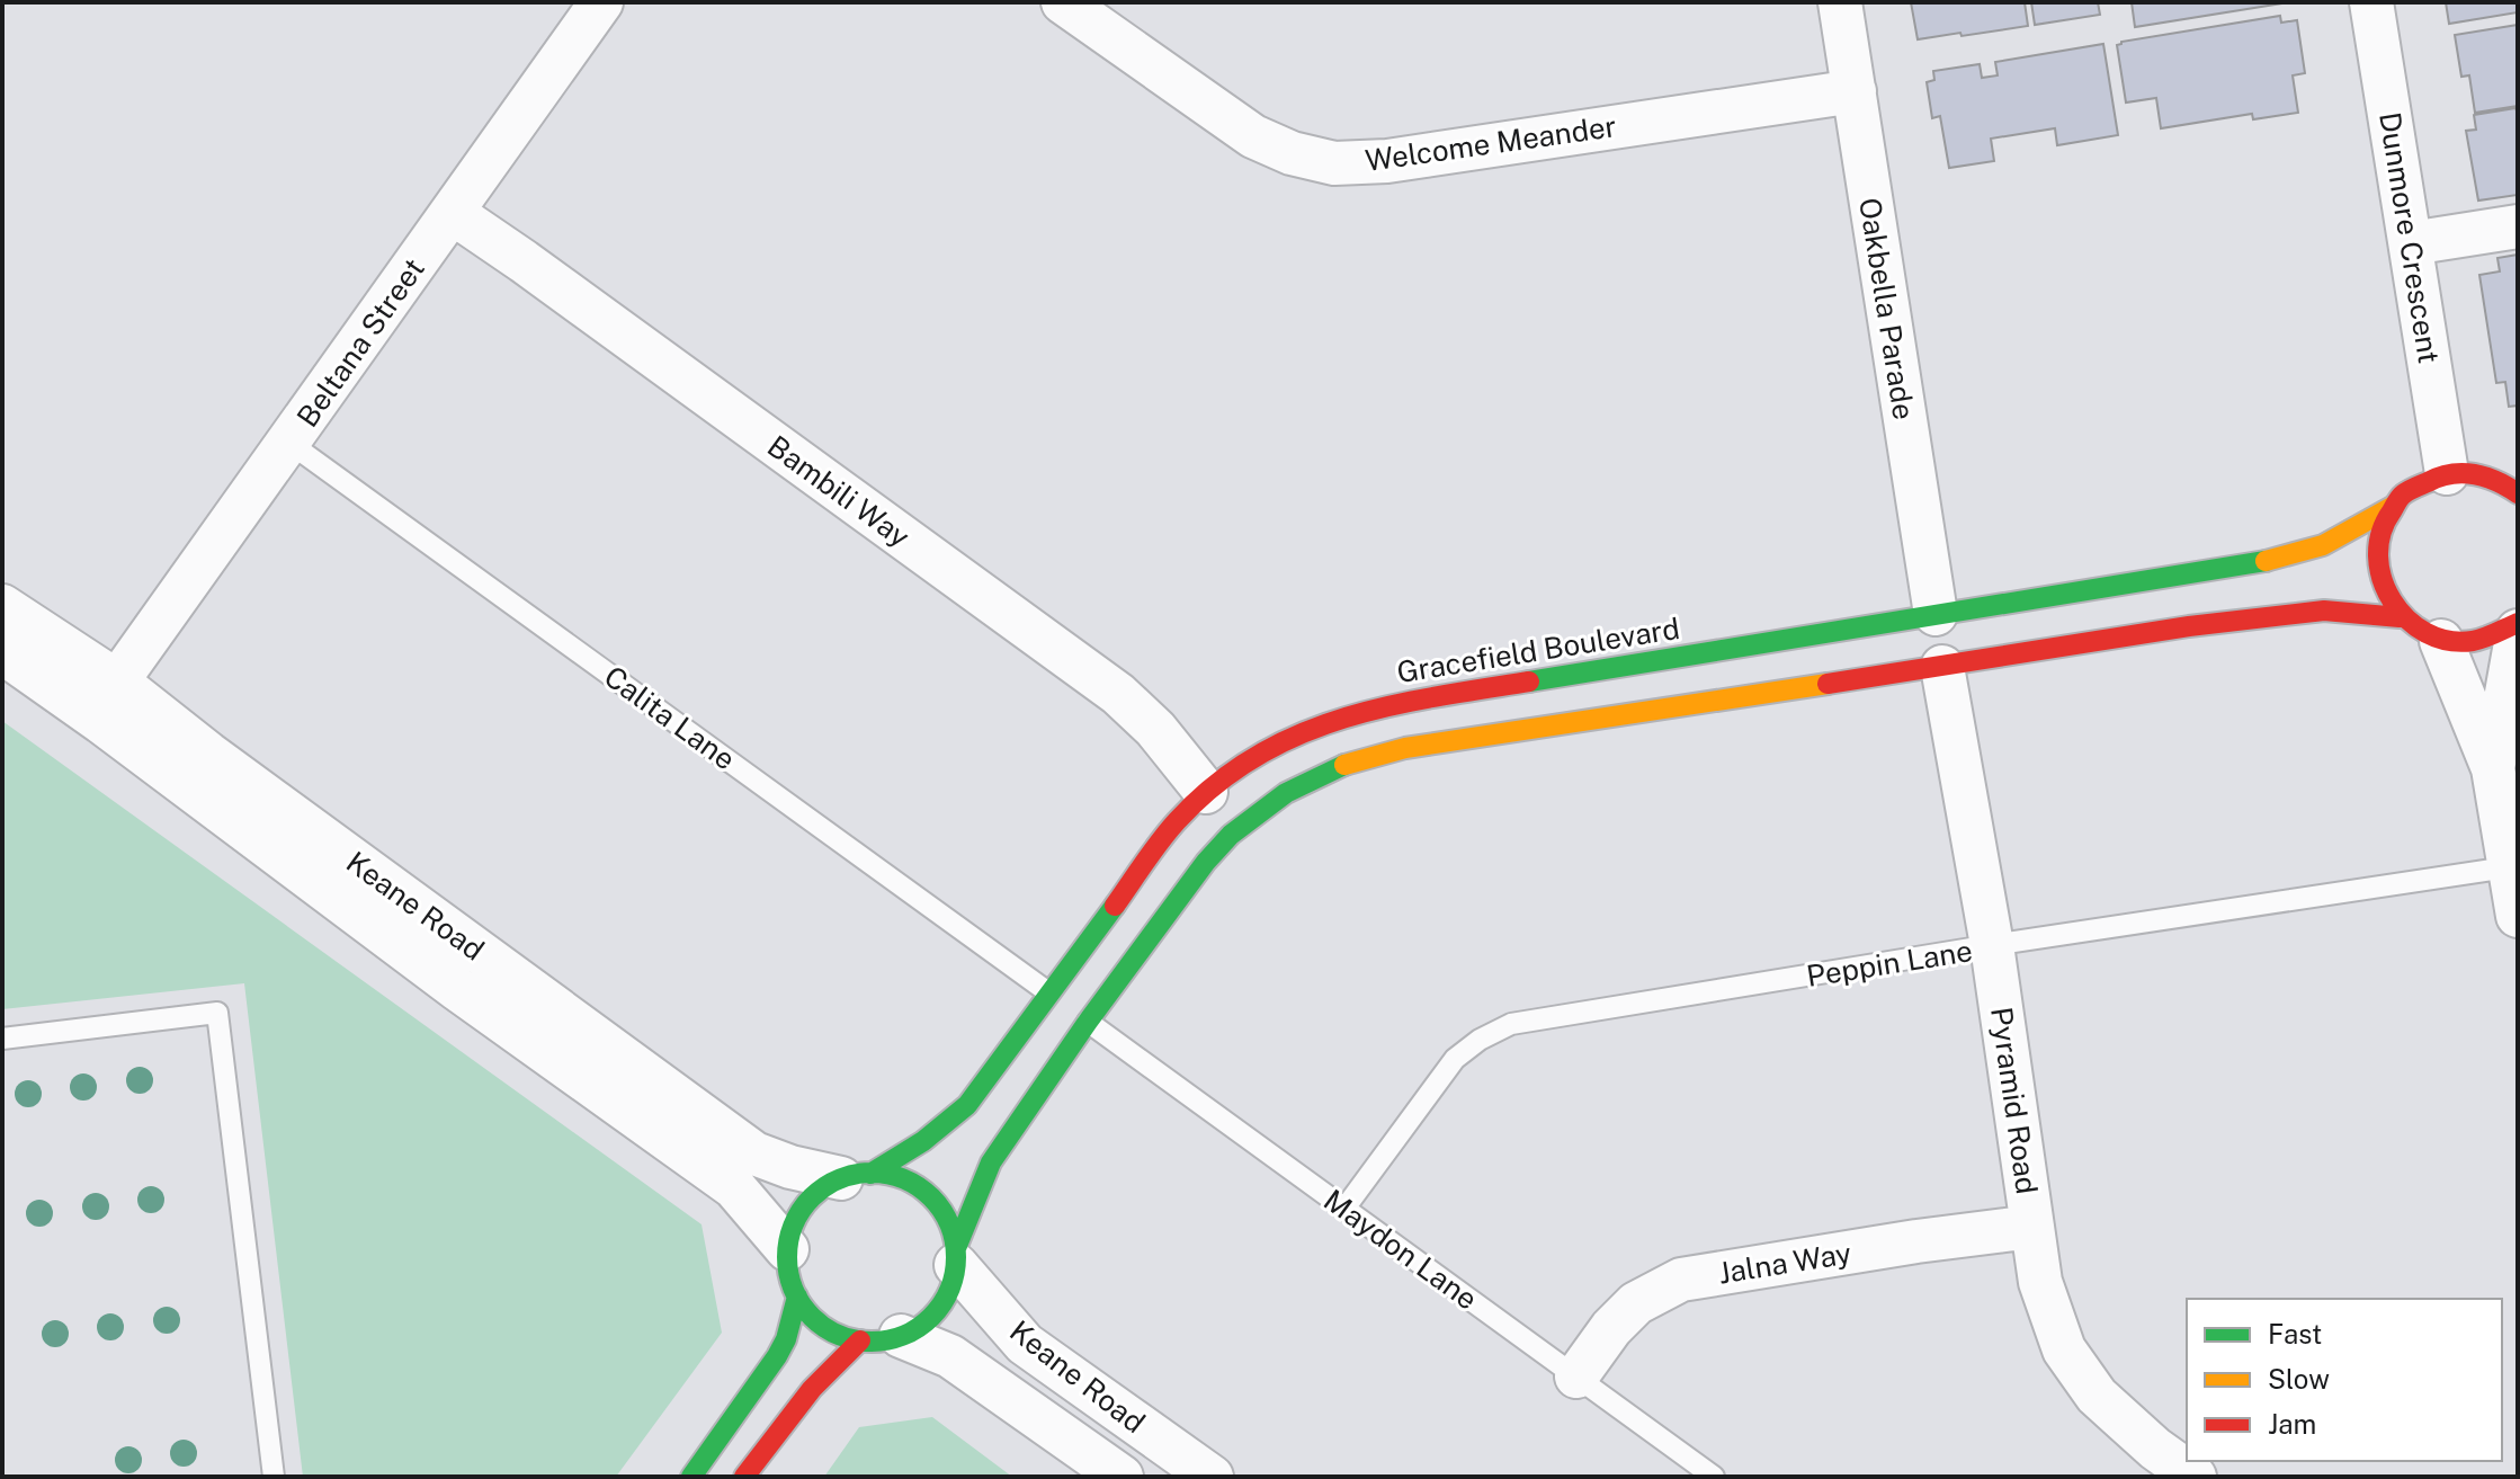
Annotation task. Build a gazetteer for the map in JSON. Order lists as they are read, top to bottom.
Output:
{
  "streets": {
    "street": [
      "Welcome Meander",
      "Dunmore Crescent",
      "Oakbella Parade",
      "Beltana Street",
      "Bambili Way",
      "Gracefield Boulevard",
      "Keane Road",
      "Pyramid Road",
      "Jalna Way"
    ],
    "lane": ["Calita Lane", "Peppin Lane", "Maydon Lane"]
  },
  "crossings": [
    ["Welcome Meander", "Oakbella Parade"],
    ["Dunmore Crescent", "Gracefield Boulevard"],
    ["Oakbella Parade", "Gracefield Boulevard"],
    ["Beltana Street", "Bambili Way"],
    ["Beltana Street", "Calita Lane"],
    ["Beltana Street", "Keane Road"],
    ["Bambili Way", "Gracefield Boulevard"],
    ["Gracefield Boulevard", "Calita Lane"],
    ["Gracefield Boulevard", "Keane Road"],
    ["Gracefield Boulevard", "Pyramid Road"],
    ["Gracefield Boulevard", "Maydon Lane"],
    ["Peppin Lane", "Pyramid Road"],
    ["Peppin Lane", "Maydon Lane"],
    ["Pyramid Road", "Jalna Way"],
    ["Maydon Lane", "Jalna Way"]
  ],
  "legend": ["Fast", "Slow", "Jam"]
}
